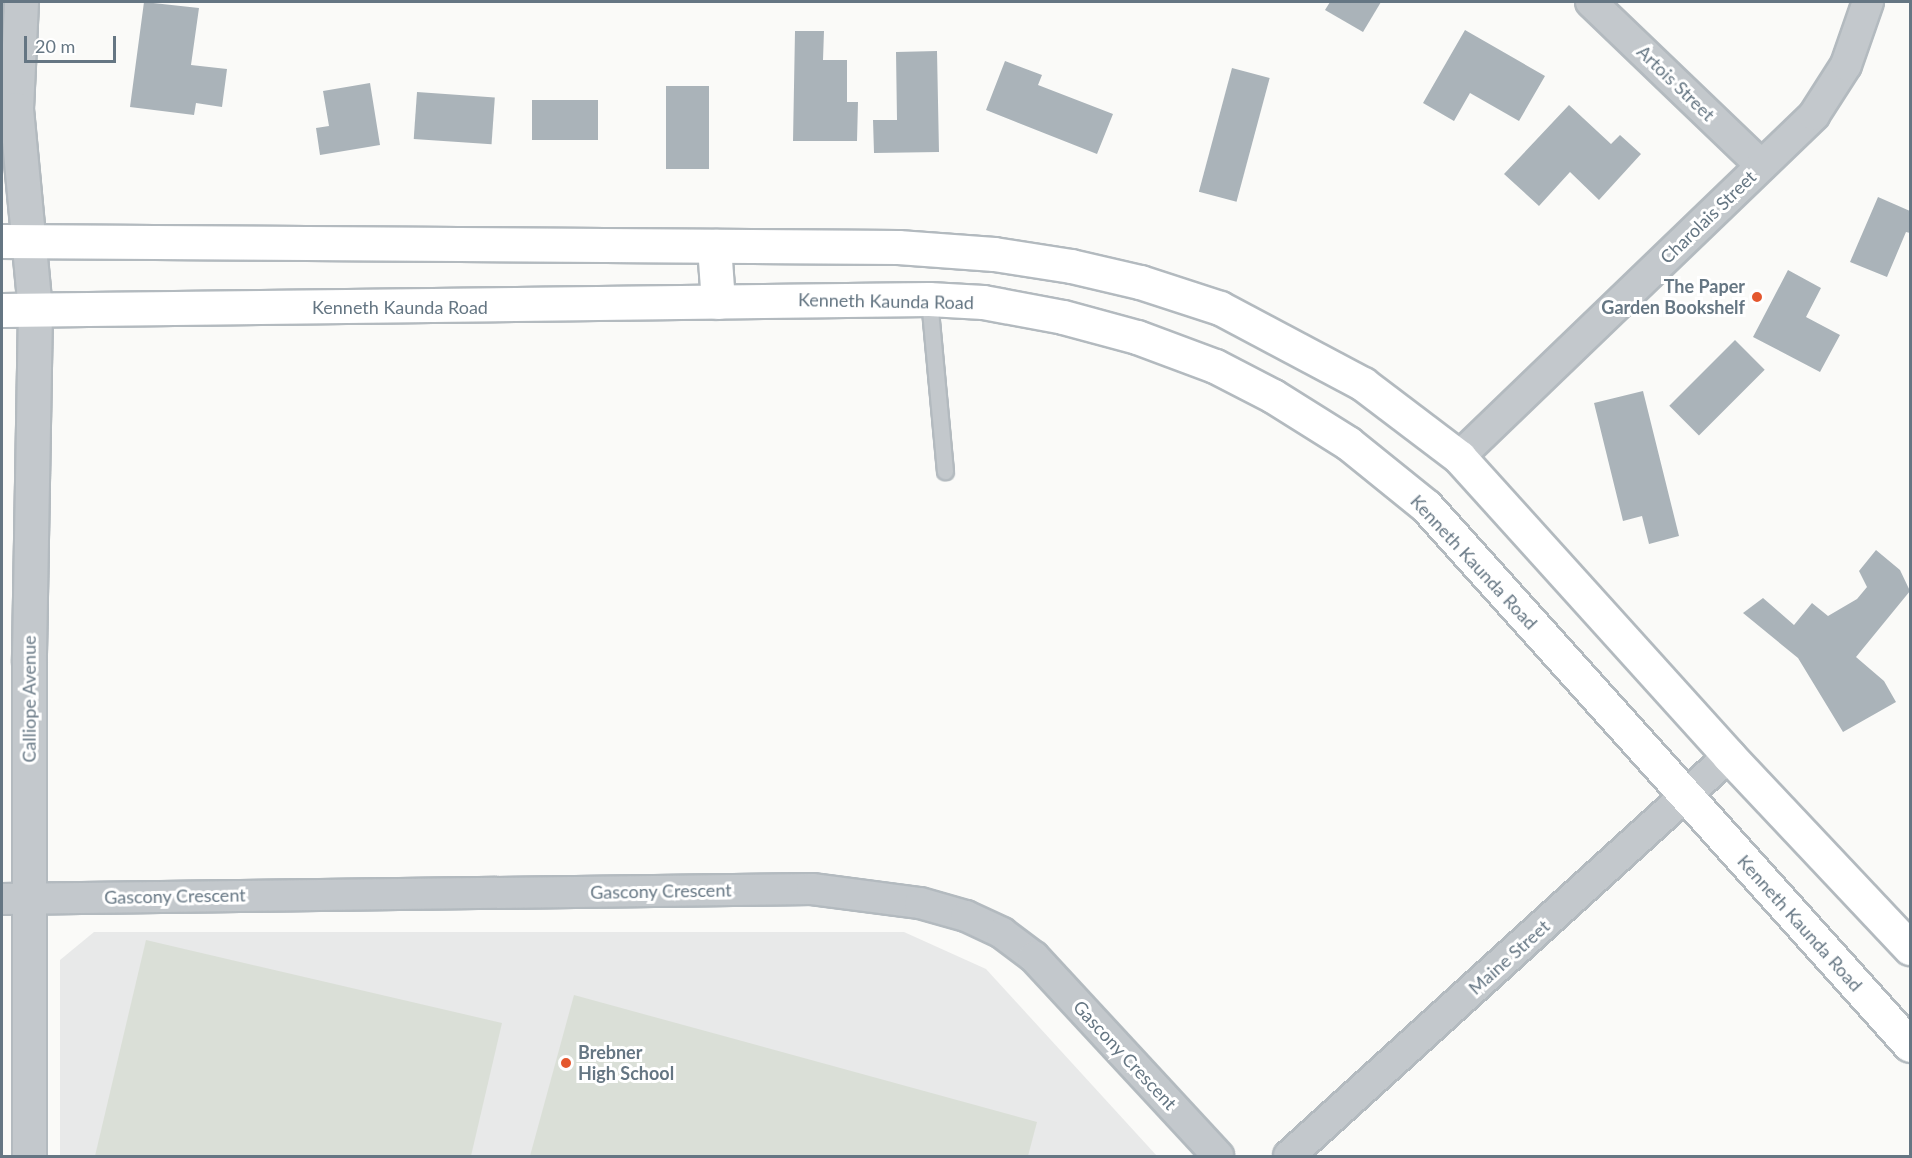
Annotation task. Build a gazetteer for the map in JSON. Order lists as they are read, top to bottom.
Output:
{
  "streets": {
    "main road": ["Kenneth Kaunda Road"],
    "street": [
      "Artois Street",
      "Charolais Street",
      "Calliope Avenue",
      "Gascony Crescent",
      "Maine Street"
    ]
  },
  "crossings": [
    ["Artois Street", "Charolais Street"],
    ["Kenneth Kaunda Road", "Calliope Avenue"],
    ["Kenneth Kaunda Road", "Maine Street"],
    ["Calliope Avenue", "Gascony Crescent"]
  ],
  "places": ["The Paper Garden Bookshelf", "Brebner High School"],
  "scale_bar": "20 m"
}
